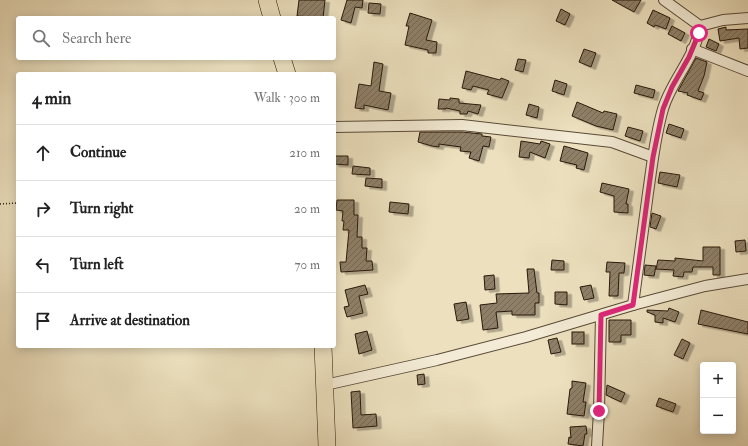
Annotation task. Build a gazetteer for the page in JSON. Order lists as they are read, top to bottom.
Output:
{
  "page": {
    "search": "Search here",
    "heading": ["4 min", "Walk · 300 m"],
    "list": [
      ["Continue", "210 m"],
      ["Turn right", "20 m"],
      ["Turn left", "70 m"],
      "Arrive at destination"
    ],
    "map_buttons": ["+", "−"]
  }
}
